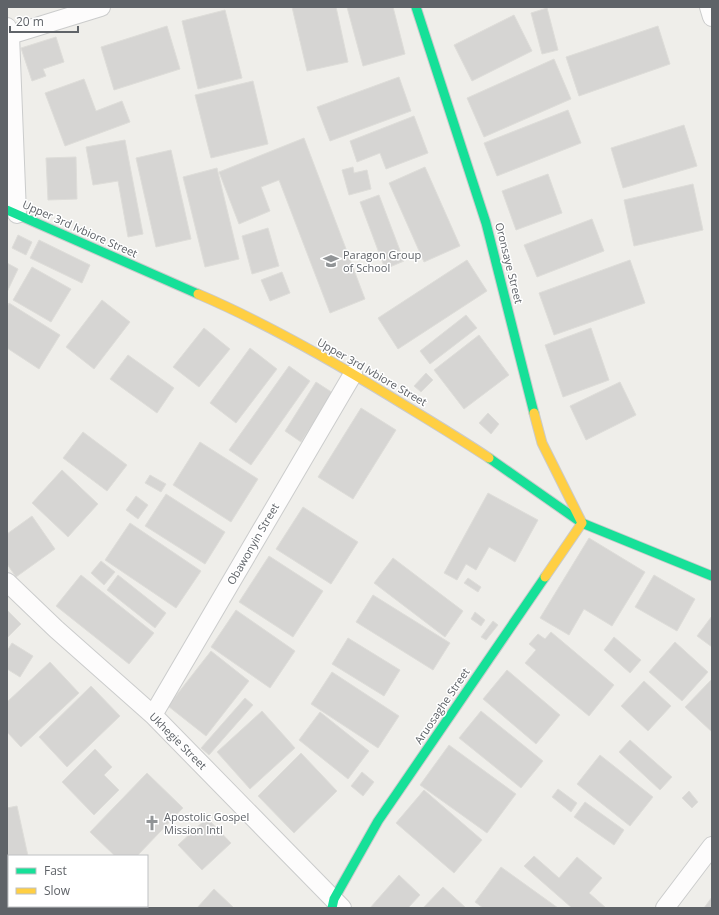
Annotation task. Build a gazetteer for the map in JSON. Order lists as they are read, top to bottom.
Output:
{
  "streets": {
    "street": [
      "Upper 3rd Ivbiore Street",
      "Oronsaye Street",
      "Obawonyin Street",
      "Aruosaghe Street",
      "Ukhegie Street"
    ]
  },
  "crossings": [
    ["Upper 3rd Ivbiore Street", "Oronsaye Street"],
    ["Upper 3rd Ivbiore Street", "Obawonyin Street"],
    ["Upper 3rd Ivbiore Street", "Aruosaghe Street"],
    ["Oronsaye Street", "Aruosaghe Street"],
    ["Obawonyin Street", "Ukhegie Street"],
    ["Aruosaghe Street", "Ukhegie Street"]
  ],
  "places": {
    "school or university": ["Paragon Group of School"],
    "church": ["Apostolic Gospel Mission Intl"]
  },
  "legend": ["Fast", "Slow"],
  "scale_bar": "20 m"
}
